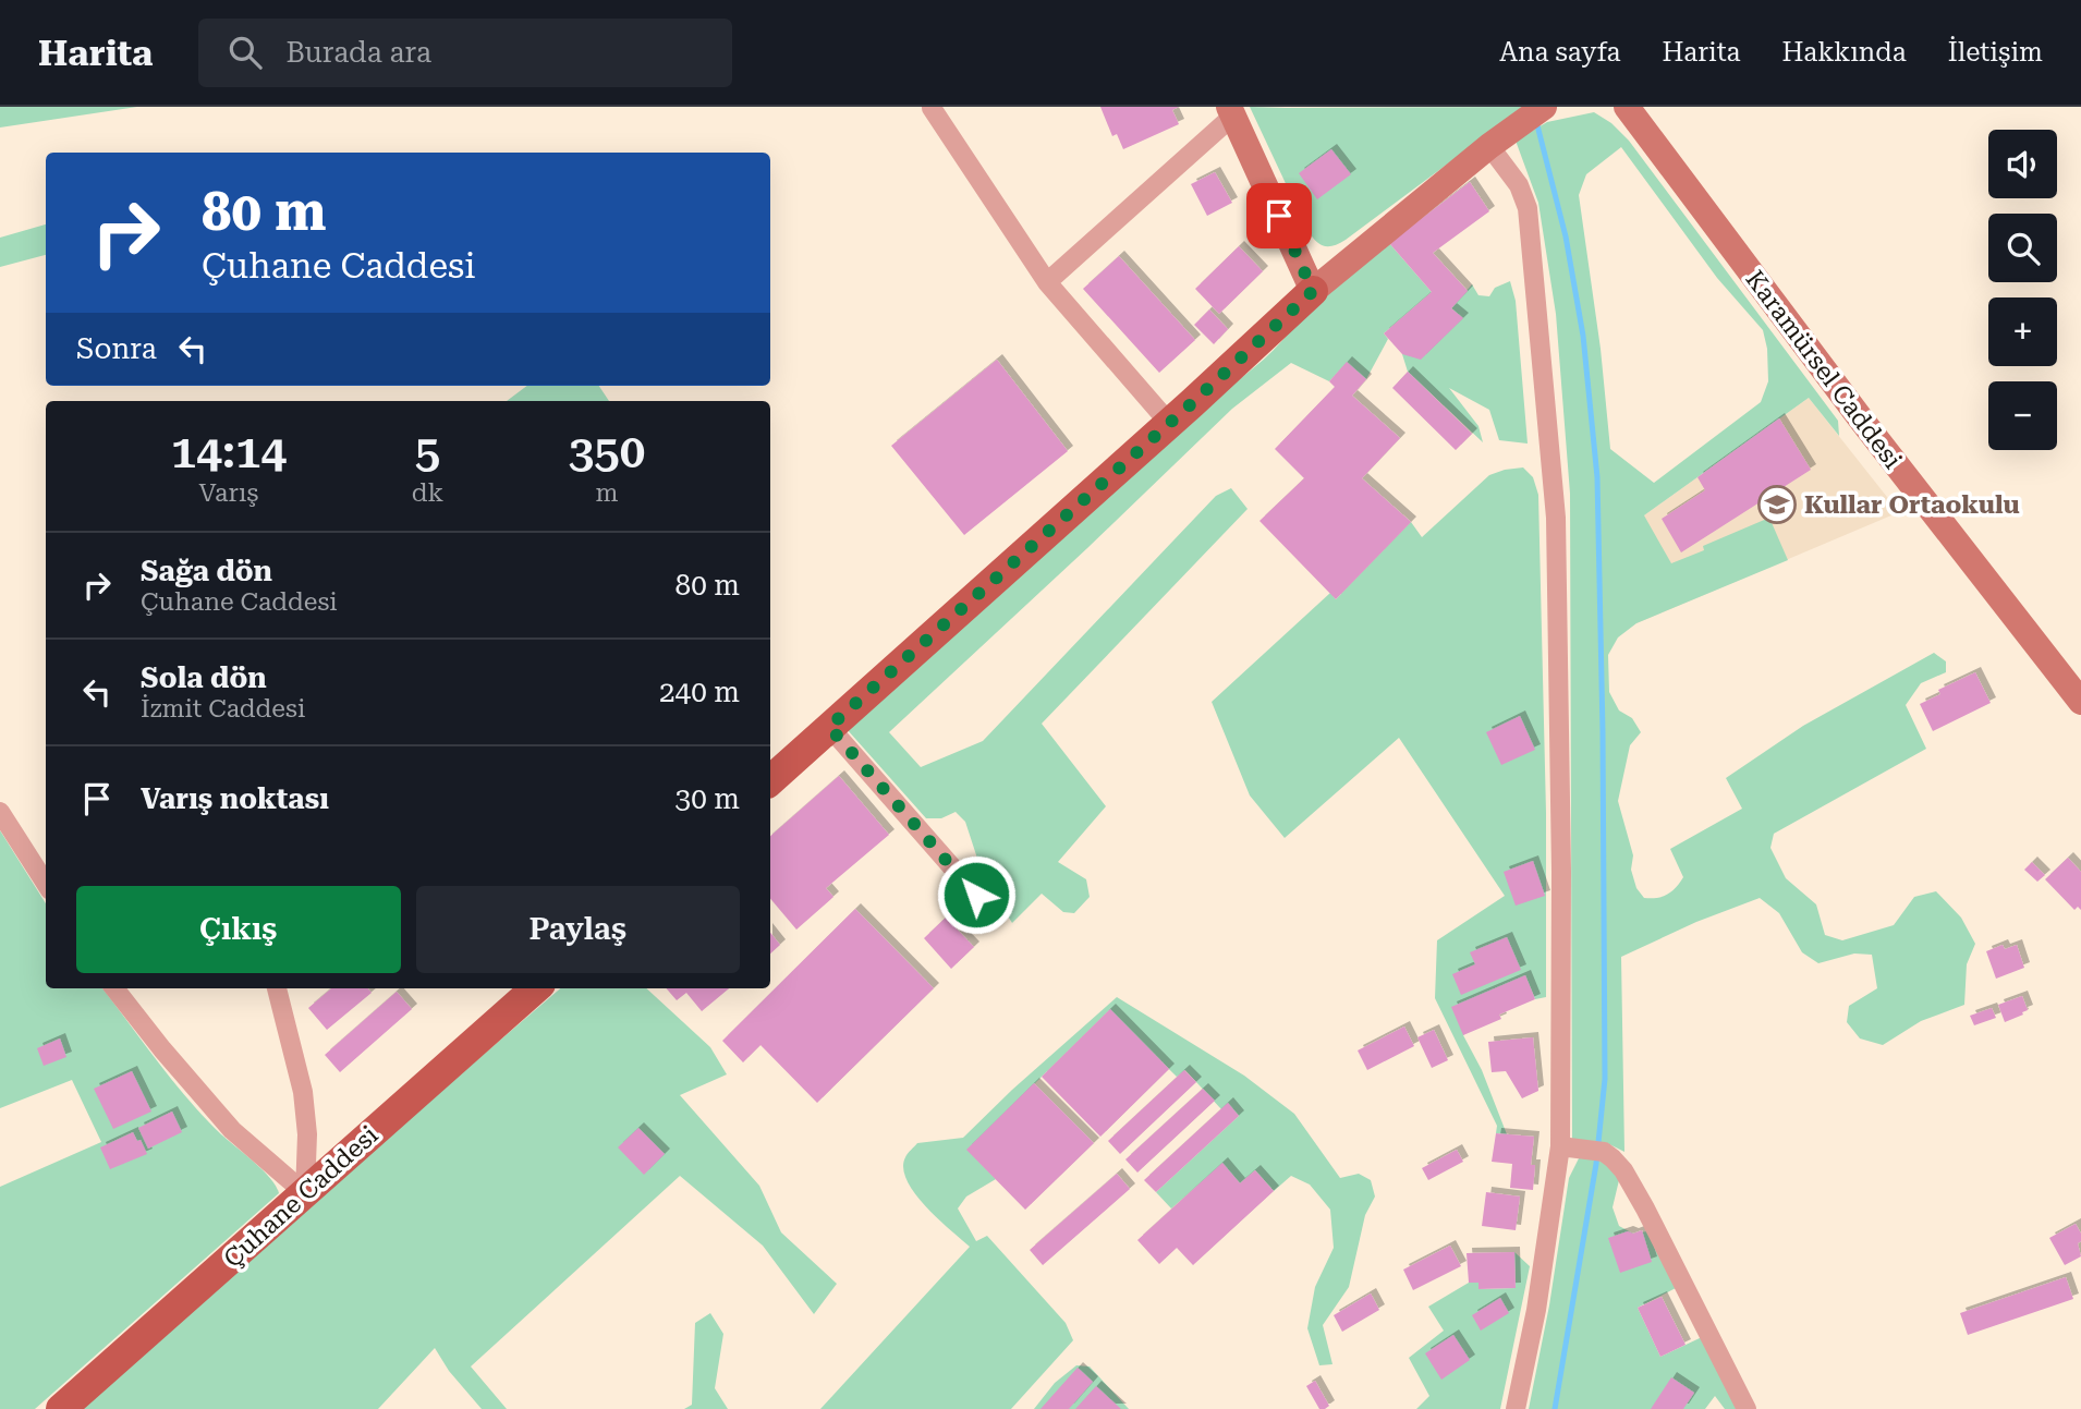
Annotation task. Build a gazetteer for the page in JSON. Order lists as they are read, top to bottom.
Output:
{
  "streets": {
    "main road": ["Karamürsel Caddesi", "Çuhane Caddesi"]
  },
  "places": {
    "school or university": ["Kullar Ortaokulu"]
  },
  "page": {
    "header": "Harita",
    "search": "Burada ara",
    "nav": [
      "Ana sayfa",
      "Harita",
      "Hakkında",
      "İletişim"
    ],
    "map_buttons": ["+", "−"],
    "turn": ["80 m", "Çuhane Caddesi"],
    "then": "Sonra",
    "eta": [
      "14:14",
      "Varış",
      "5",
      "dk",
      "350",
      "m"
    ],
    "list": [
      {
        "name": "Sağa dön",
        "note": "Çuhane Caddesi",
        "value": "80 m"
      },
      {
        "name": "Sola dön",
        "note": "İzmit Caddesi",
        "value": "240 m"
      },
      {
        "name": "Varış noktası",
        "value": "30 m"
      }
    ],
    "buttons": ["Çıkış", "Paylaş"]
  }
}
